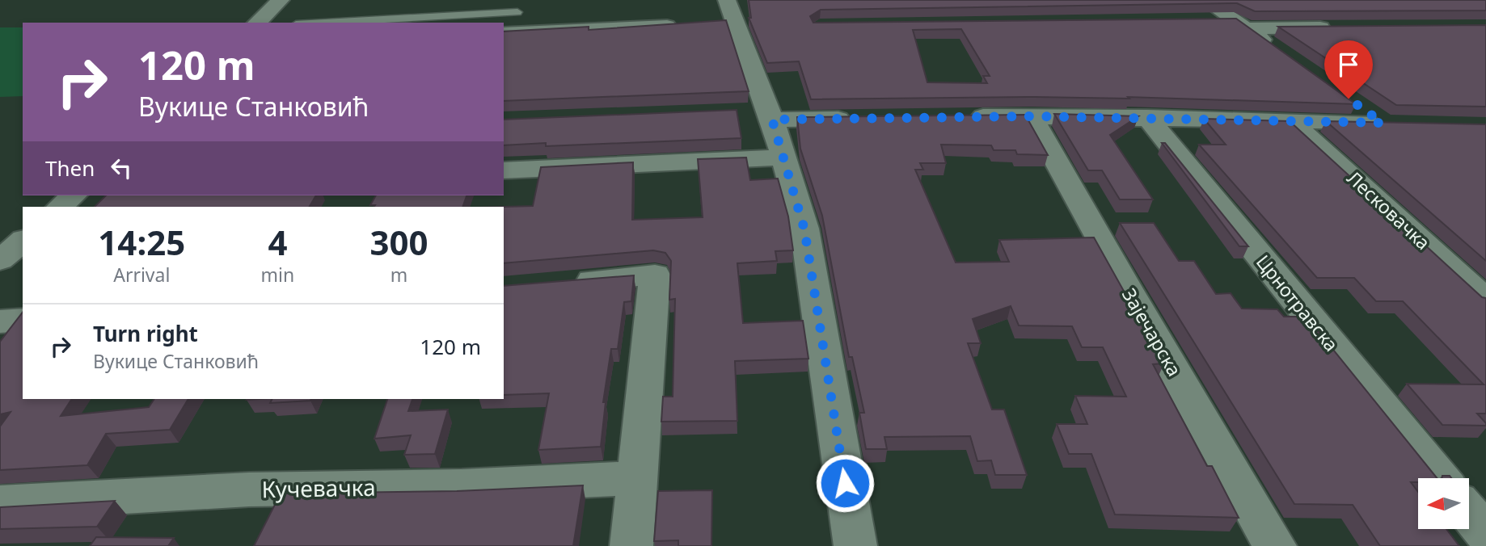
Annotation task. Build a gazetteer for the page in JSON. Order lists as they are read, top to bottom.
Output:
{
  "streets": {
    "street": [
      "Лесковачка",
      "Црнотравска",
      "Зајечарска",
      "Кучевачка"
    ]
  },
  "north": "left",
  "page": {
    "turn": ["120 m", "Вукице Станковић"],
    "then": "Then",
    "eta": [
      "14:25",
      "Arrival",
      "4",
      "min",
      "300",
      "m"
    ],
    "list": [
      {
        "name": "Turn right",
        "note": "Вукице Станковић",
        "value": "120 m"
      }
    ]
  }
}
